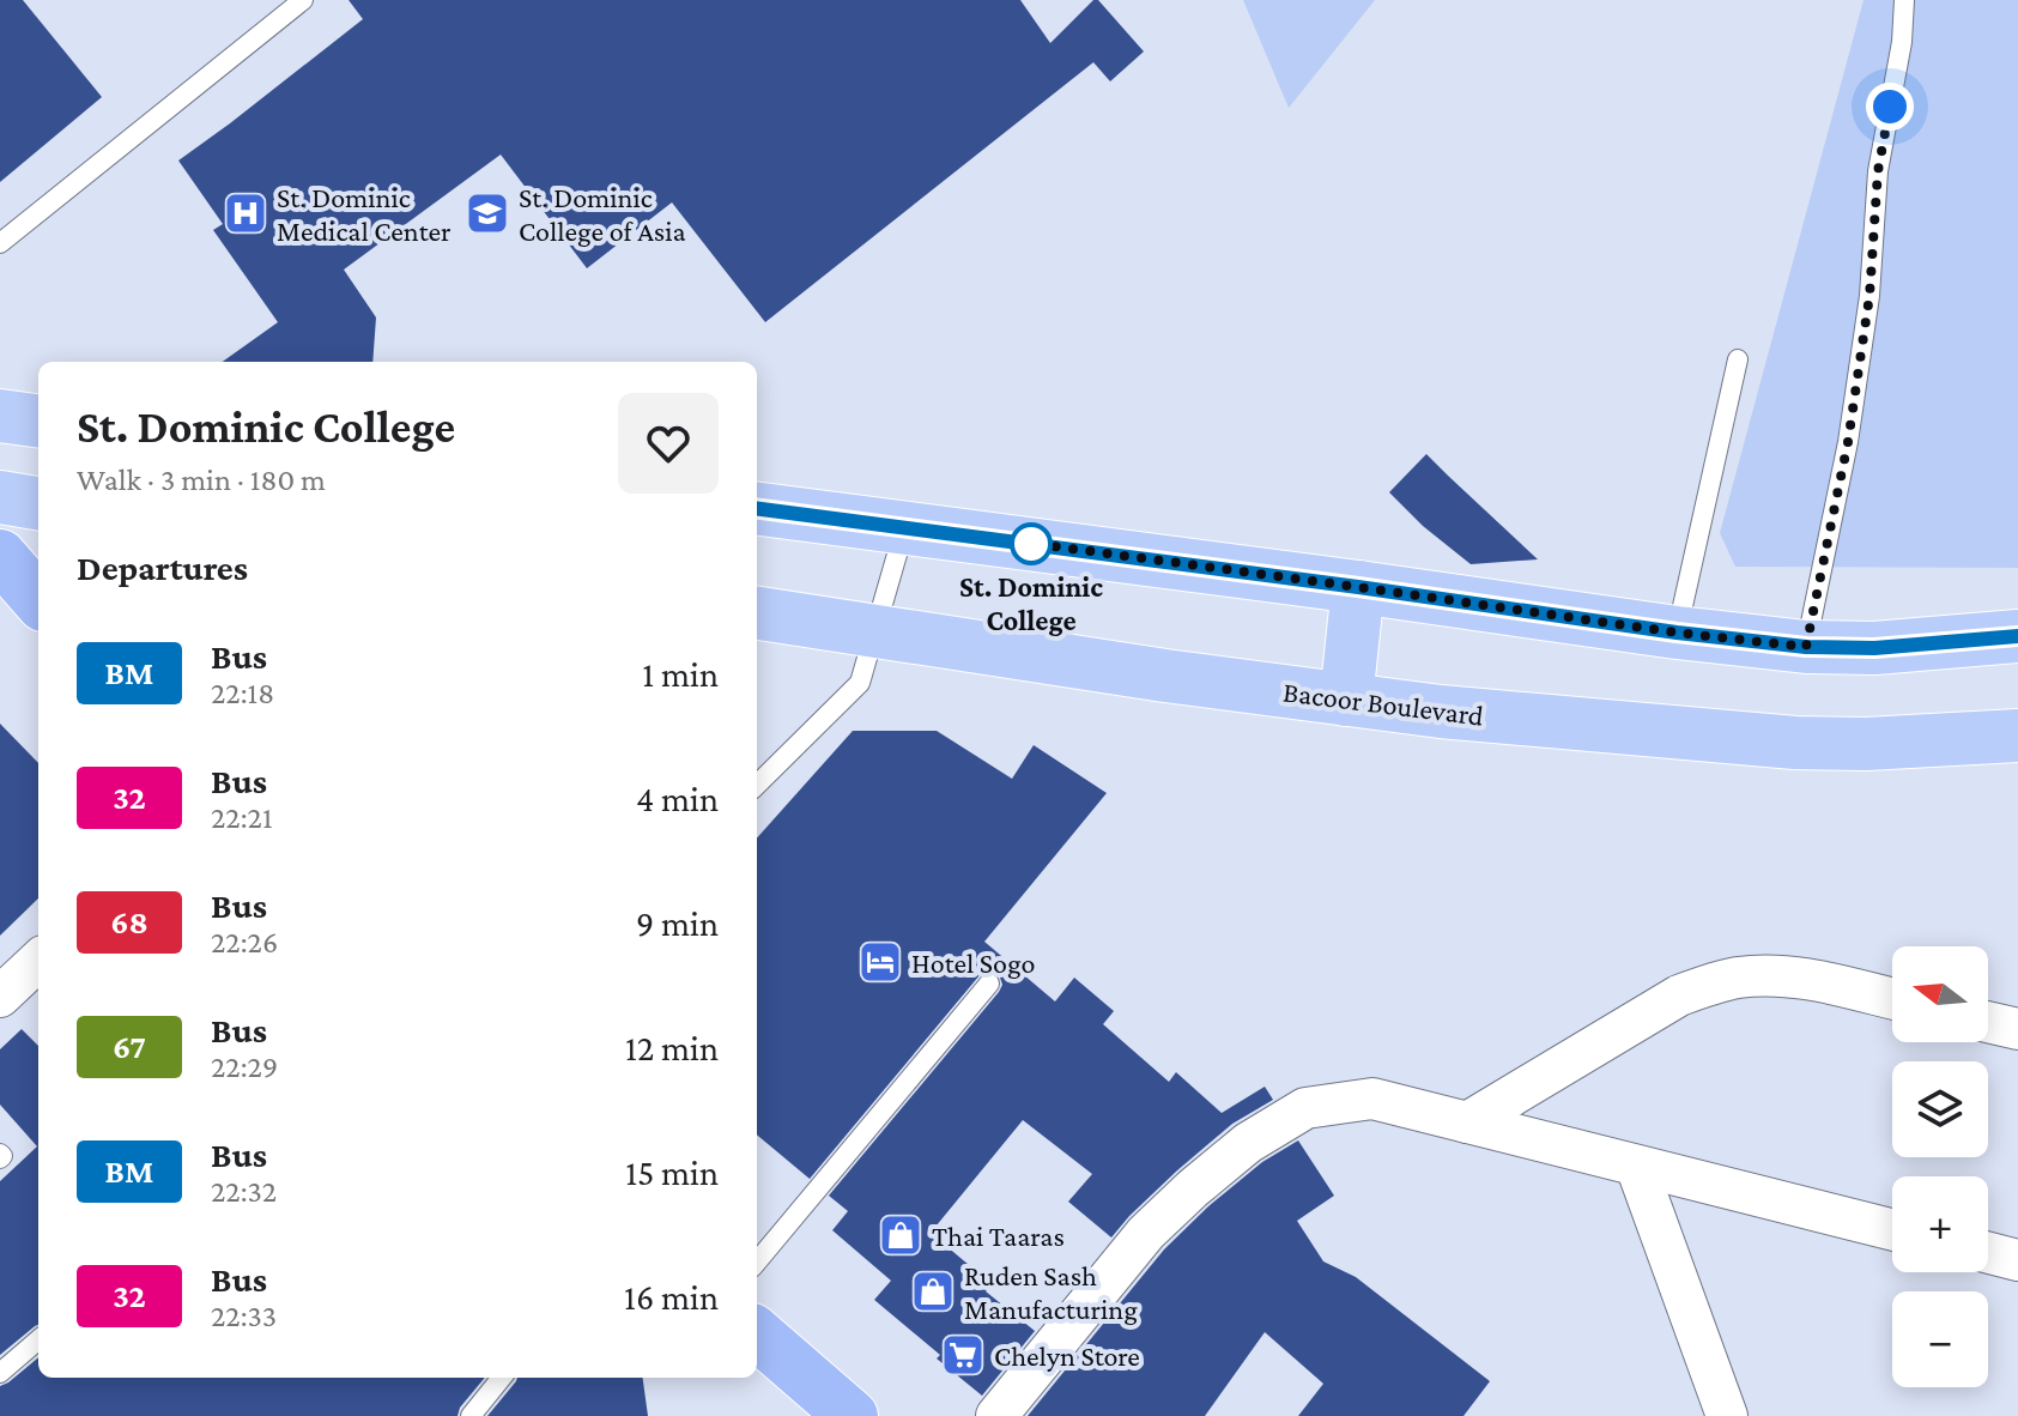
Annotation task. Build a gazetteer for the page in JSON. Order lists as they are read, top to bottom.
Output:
{
  "streets": {
    "main road": ["Bacoor Boulevard"]
  },
  "places": {
    "hospital": ["St. Dominic Medical Center"],
    "school or university": ["St. Dominic College of Asia"],
    "other": ["St. Dominic College"],
    "hotel": ["Hotel Sogo"],
    "shop": ["Thai Taaras", "Ruden Sash Manufacturing"],
    "supermarket": ["Chelyn Store"]
  },
  "lines": ["bus line BM"],
  "north": "left",
  "page": {
    "heading": [
      ["St. Dominic College", "Walk · 3 min · 180 m"],
      "Departures"
    ],
    "list": [
      {
        "mark": "BM",
        "name": "Bus",
        "note": "22:18",
        "value": "1 min"
      },
      {
        "mark": "32",
        "name": "Bus",
        "note": "22:21",
        "value": "4 min"
      },
      {
        "mark": "68",
        "name": "Bus",
        "note": "22:26",
        "value": "9 min"
      },
      {
        "mark": "67",
        "name": "Bus",
        "note": "22:29",
        "value": "12 min"
      },
      {
        "mark": "BM",
        "name": "Bus",
        "note": "22:32",
        "value": "15 min"
      },
      {
        "mark": "32",
        "name": "Bus",
        "note": "22:33",
        "value": "16 min"
      }
    ],
    "map_buttons": ["+", "−"]
  }
}
